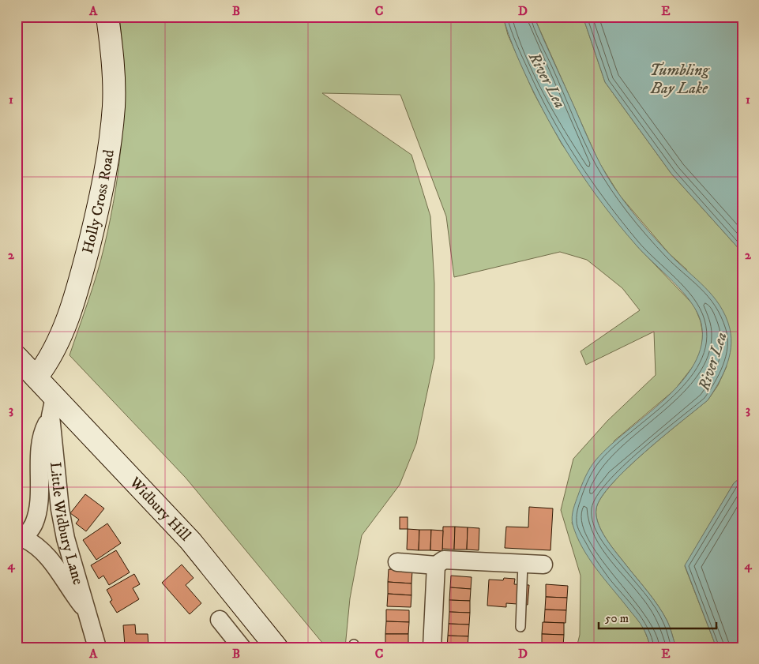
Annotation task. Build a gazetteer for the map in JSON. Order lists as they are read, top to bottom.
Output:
{
  "streets": {
    "main road": ["Holly Cross Road", "Widbury Hill"],
    "street": ["Little Widbury Lane"]
  },
  "crossings": [
    ["Holly Cross Road", "Widbury Hill"],
    ["Widbury Hill", "Little Widbury Lane"]
  ],
  "water": ["Tumbling Bay Lake", "River Lea"],
  "scale_bar": "50 m",
  "grid": {
    "columns": [
      "A",
      "B",
      "C",
      "D",
      "E"
    ],
    "rows": [
      "1",
      "2",
      "3",
      "4"
    ]
  }
}
